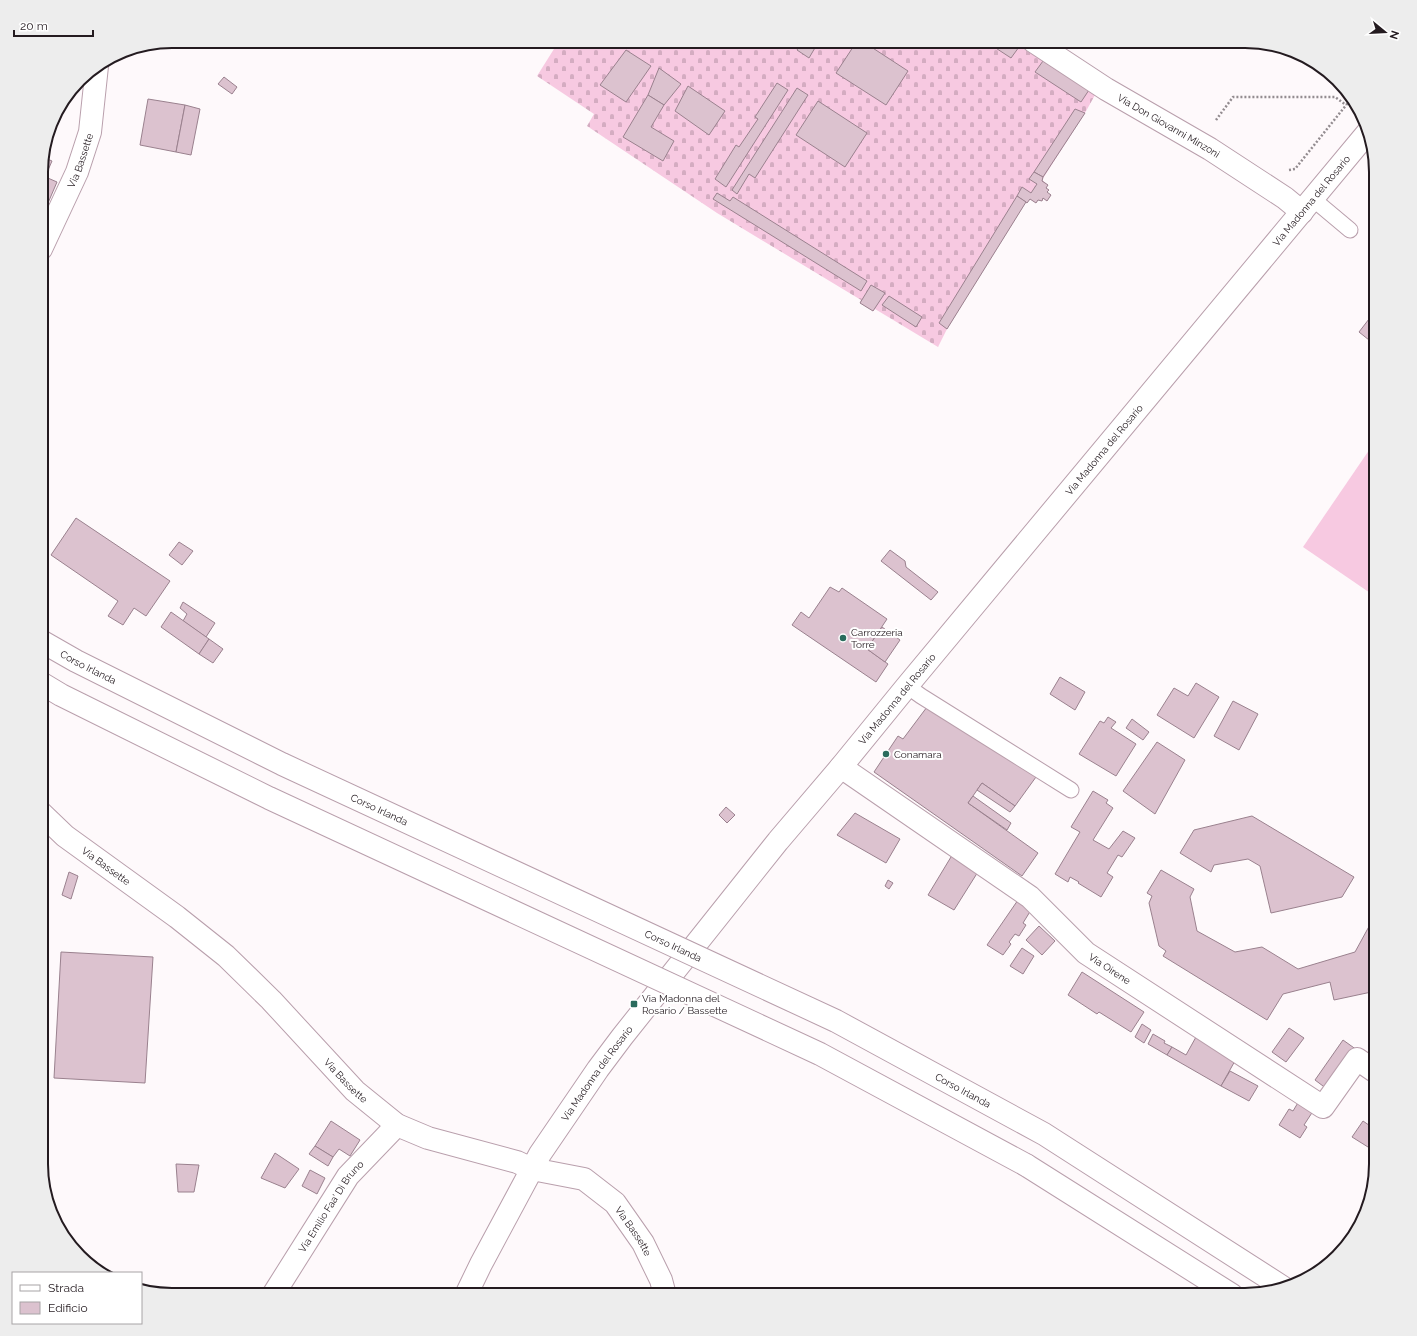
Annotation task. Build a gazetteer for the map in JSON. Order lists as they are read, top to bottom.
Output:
{
  "streets": {
    "main road": [
      "Via Don Giovanni Minzoni",
      "Via Bassette",
      "Via Madonna del Rosario",
      "Corso Irlanda",
      "Via Oirene",
      "Via Emilio Faa' Di Bruno"
    ]
  },
  "crossings": [
    ["Via Don Giovanni Minzoni", "Via Madonna del Rosario"],
    ["Via Bassette", "Via Madonna del Rosario"],
    ["Via Bassette", "Via Emilio Faa' Di Bruno"],
    ["Via Madonna del Rosario", "Via Oirene"]
  ],
  "places": {
    "other": ["Carrozzeria Torre", "Conamara"],
    "transit": ["Via Madonna del Rosario / Bassette"]
  },
  "legend": ["Strada", "Edificio"],
  "scale_bar": "20 m",
  "north": "right"
}
